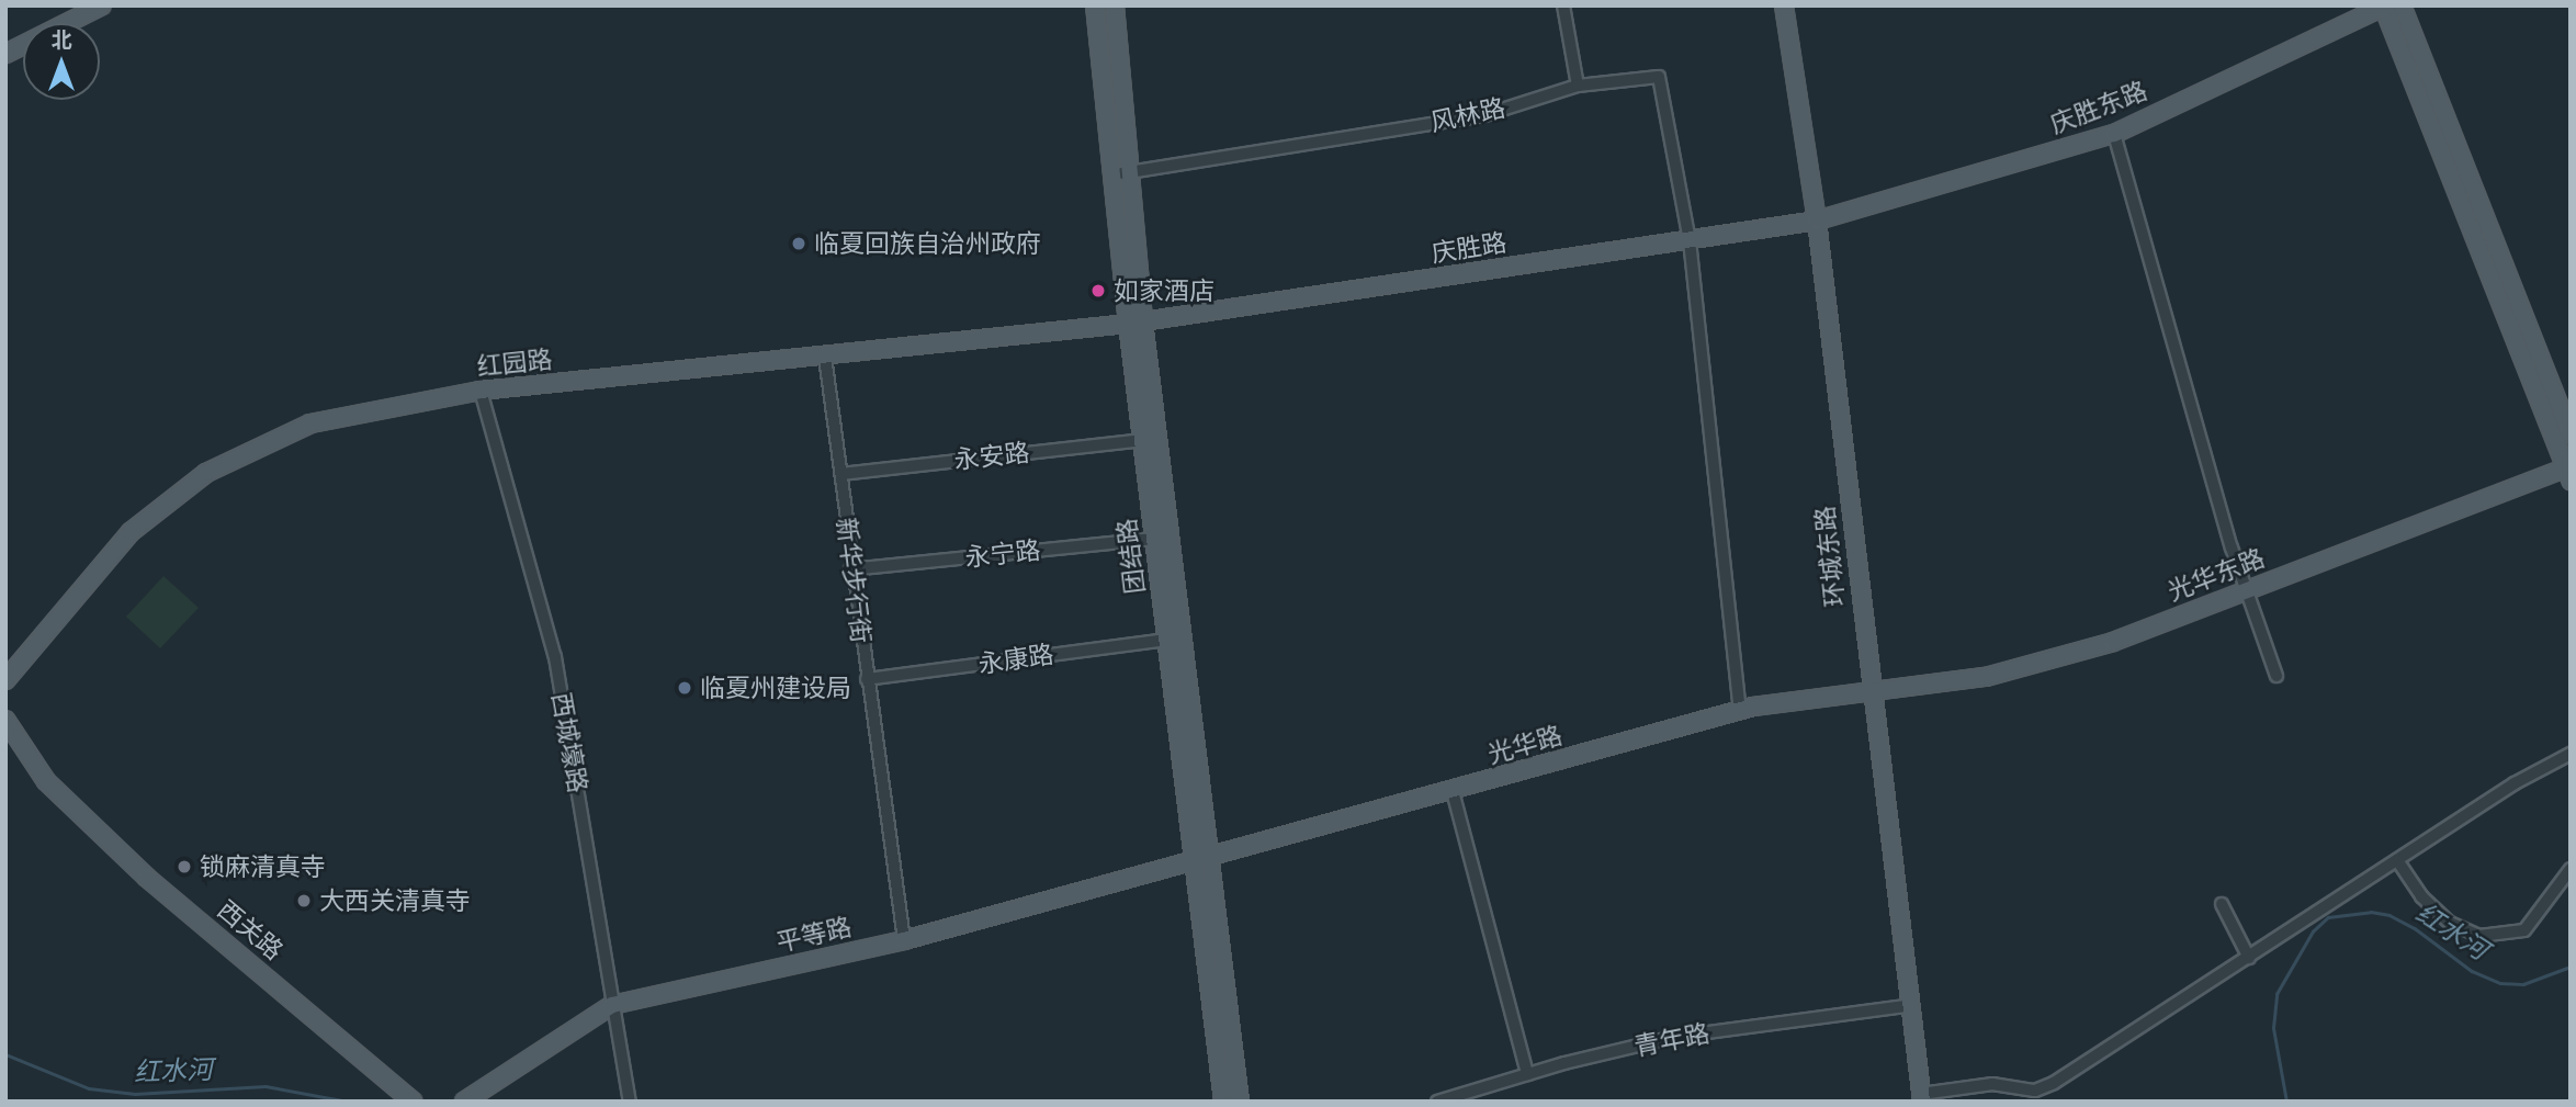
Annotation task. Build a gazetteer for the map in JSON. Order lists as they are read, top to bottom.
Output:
{
  "streets": {
    "main road": [
      "庆胜东路",
      "庆胜路",
      "红园路",
      "团结路",
      "环城东路",
      "光华东路",
      "光华路",
      "西关路",
      "平等路"
    ],
    "street": [
      "风林路",
      "永安路",
      "永宁路",
      "新华步行街",
      "永康路",
      "西城壕路",
      "青年路"
    ]
  },
  "crossings": [
    ["庆胜东路", "庆胜路"],
    ["庆胜东路", "环城东路"],
    ["风林路", "庆胜路"],
    ["风林路", "团结路"],
    ["庆胜路", "红园路"],
    ["庆胜路", "团结路"],
    ["庆胜路", "环城东路"],
    ["红园路", "团结路"],
    ["红园路", "新华步行街"],
    ["红园路", "西城壕路"],
    ["永安路", "团结路"],
    ["永安路", "新华步行街"],
    ["永宁路", "团结路"],
    ["永宁路", "新华步行街"],
    ["团结路", "永康路"],
    ["团结路", "光华路"],
    ["团结路", "平等路"],
    ["环城东路", "光华东路"],
    ["环城东路", "光华路"],
    ["环城东路", "青年路"],
    ["光华东路", "光华路"],
    ["新华步行街", "永康路"],
    ["新华步行街", "平等路"],
    ["西城壕路", "平等路"],
    ["光华路", "平等路"]
  ],
  "water": ["红水河"],
  "places": [
    "临夏回族自治州政府",
    "如家酒店",
    "临夏州建设局",
    "锁麻清真寺",
    "大西关清真寺"
  ],
  "north": "top"
}
